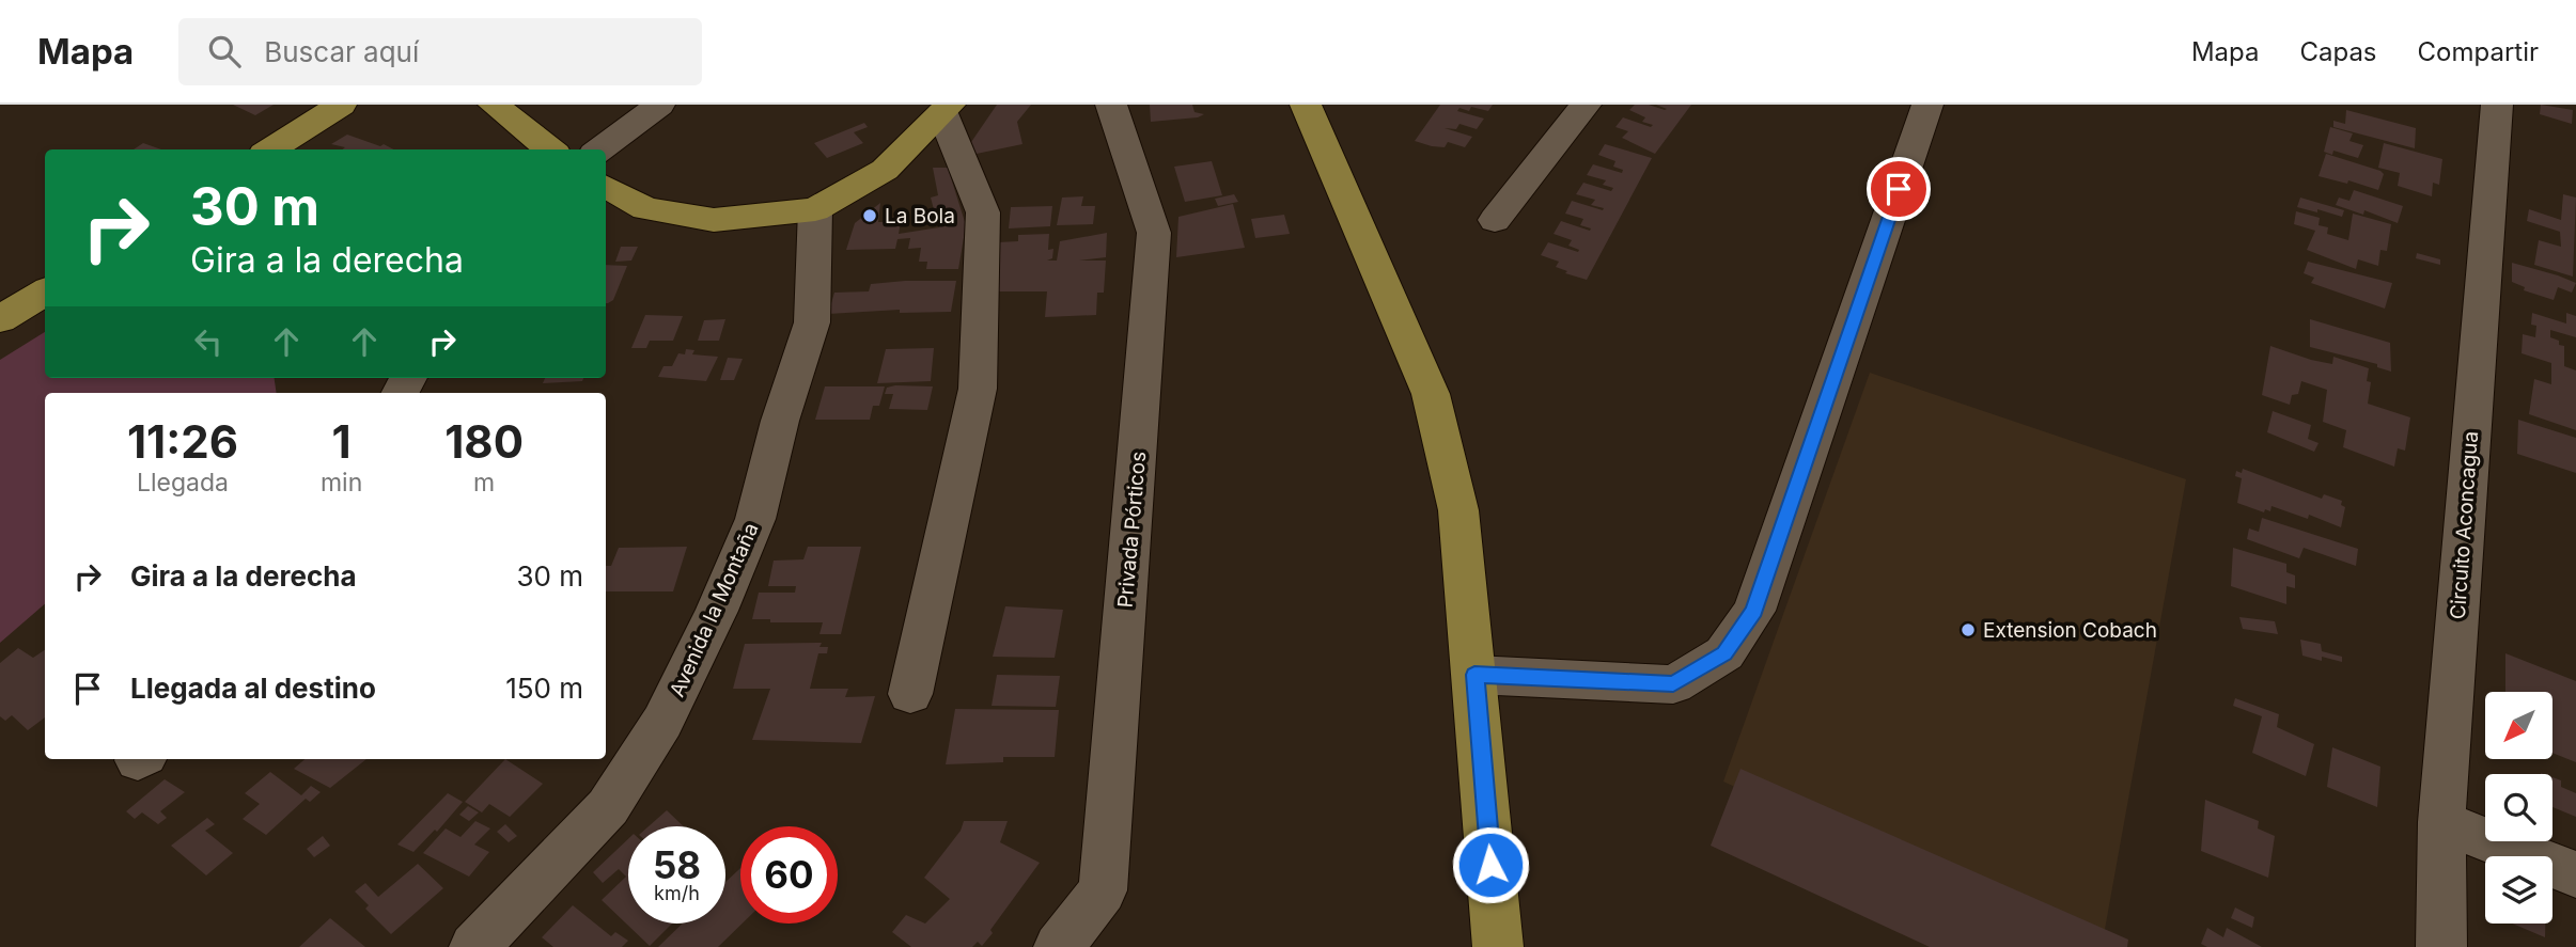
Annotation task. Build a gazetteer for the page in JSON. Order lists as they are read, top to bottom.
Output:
{
  "streets": {
    "street": ["Circuito Aconcagua", "Privada Pórticos", "Avenida la Montaña"]
  },
  "places": ["La Bola", "Extension Cobach"],
  "north": "bottom left",
  "page": {
    "header": "Mapa",
    "search": "Buscar aquí",
    "nav": ["Mapa", "Capas", "Compartir"],
    "turn": ["30 m", "Gira a la derecha"],
    "eta": [
      "11:26",
      "Llegada",
      "1",
      "min",
      "180",
      "m"
    ],
    "list": [
      {
        "name": "Gira a la derecha",
        "value": "30 m"
      },
      {
        "name": "Llegada al destino",
        "value": "150 m"
      }
    ],
    "speed": "58 km/h",
    "limit": "60"
  }
}
